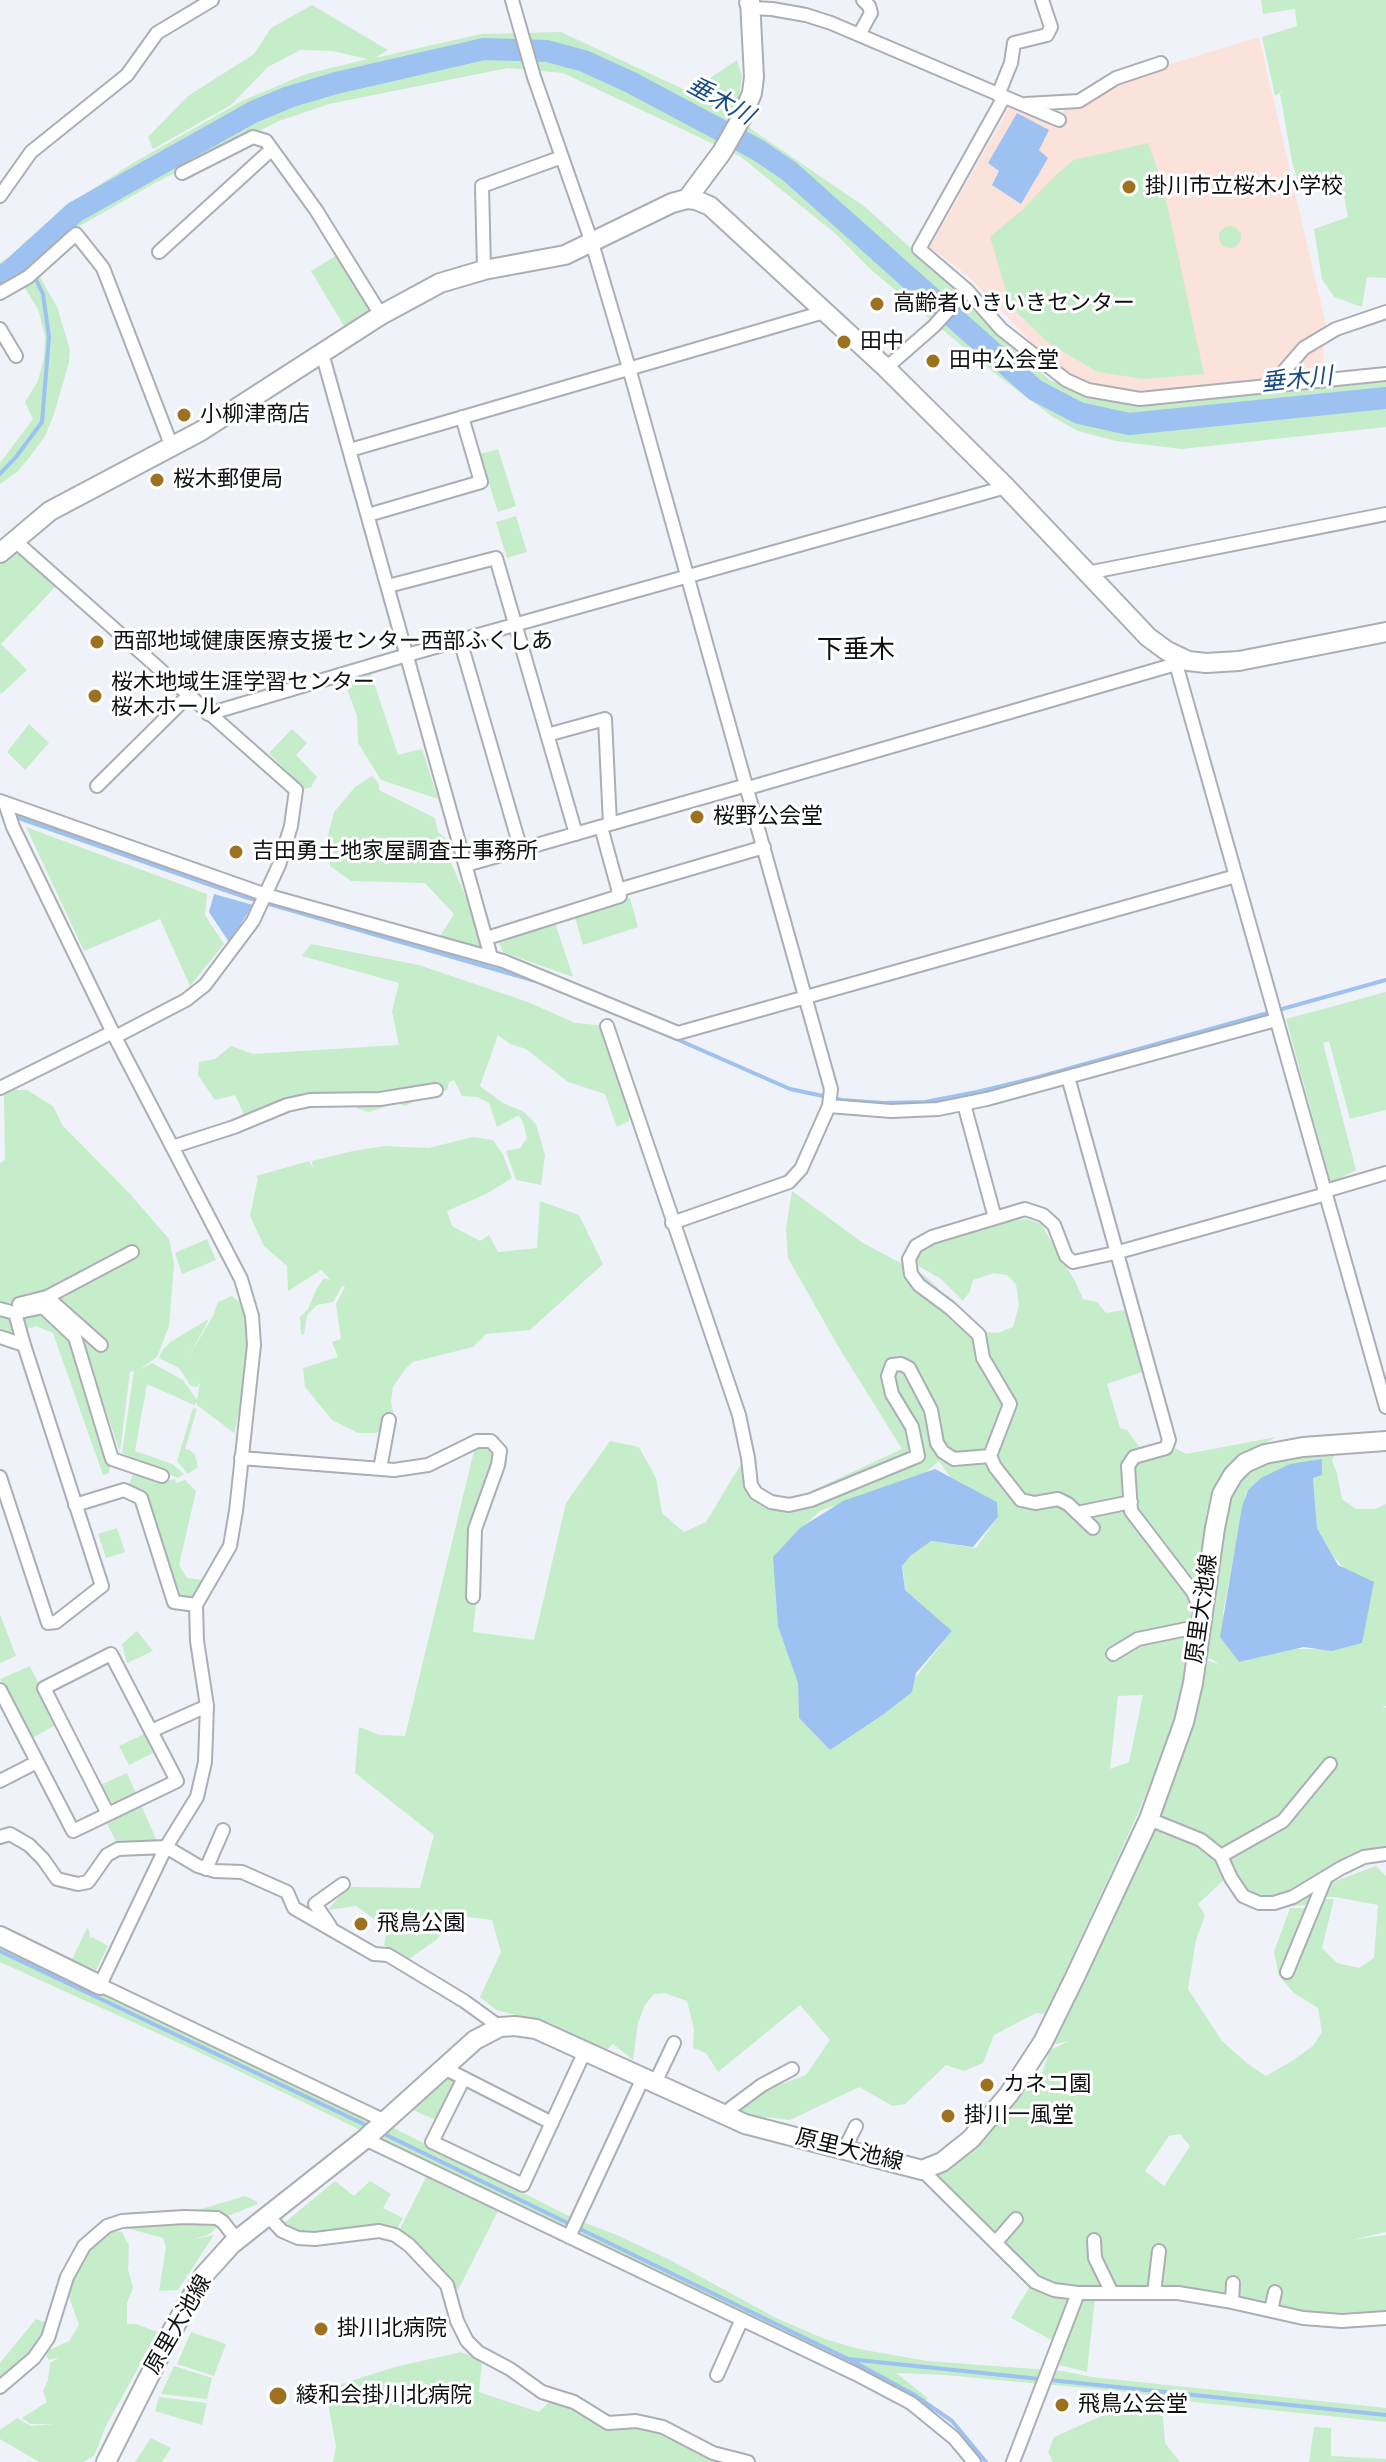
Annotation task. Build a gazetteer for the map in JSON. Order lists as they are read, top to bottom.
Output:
{
  "streets": {
    "street": ["原里大池線"]
  },
  "districts": ["下垂木"],
  "water": ["垂木川"],
  "places": [
    "掛川市立桜木小学校",
    "高齢者いきいきセンター",
    "田中",
    "田中公会堂",
    "小柳津商店",
    "桜木郵便局",
    "西部地域健康医療支援センター西部ふくしあ",
    "桜木地域生涯学習センター 桜木ホール",
    "桜野公会堂",
    "吉田勇土地家屋調査士事務所",
    "飛鳥公園",
    "カネコ園",
    "掛川一風堂",
    "掛川北病院",
    "綾和会掛川北病院",
    "飛鳥公会堂"
  ]
}
